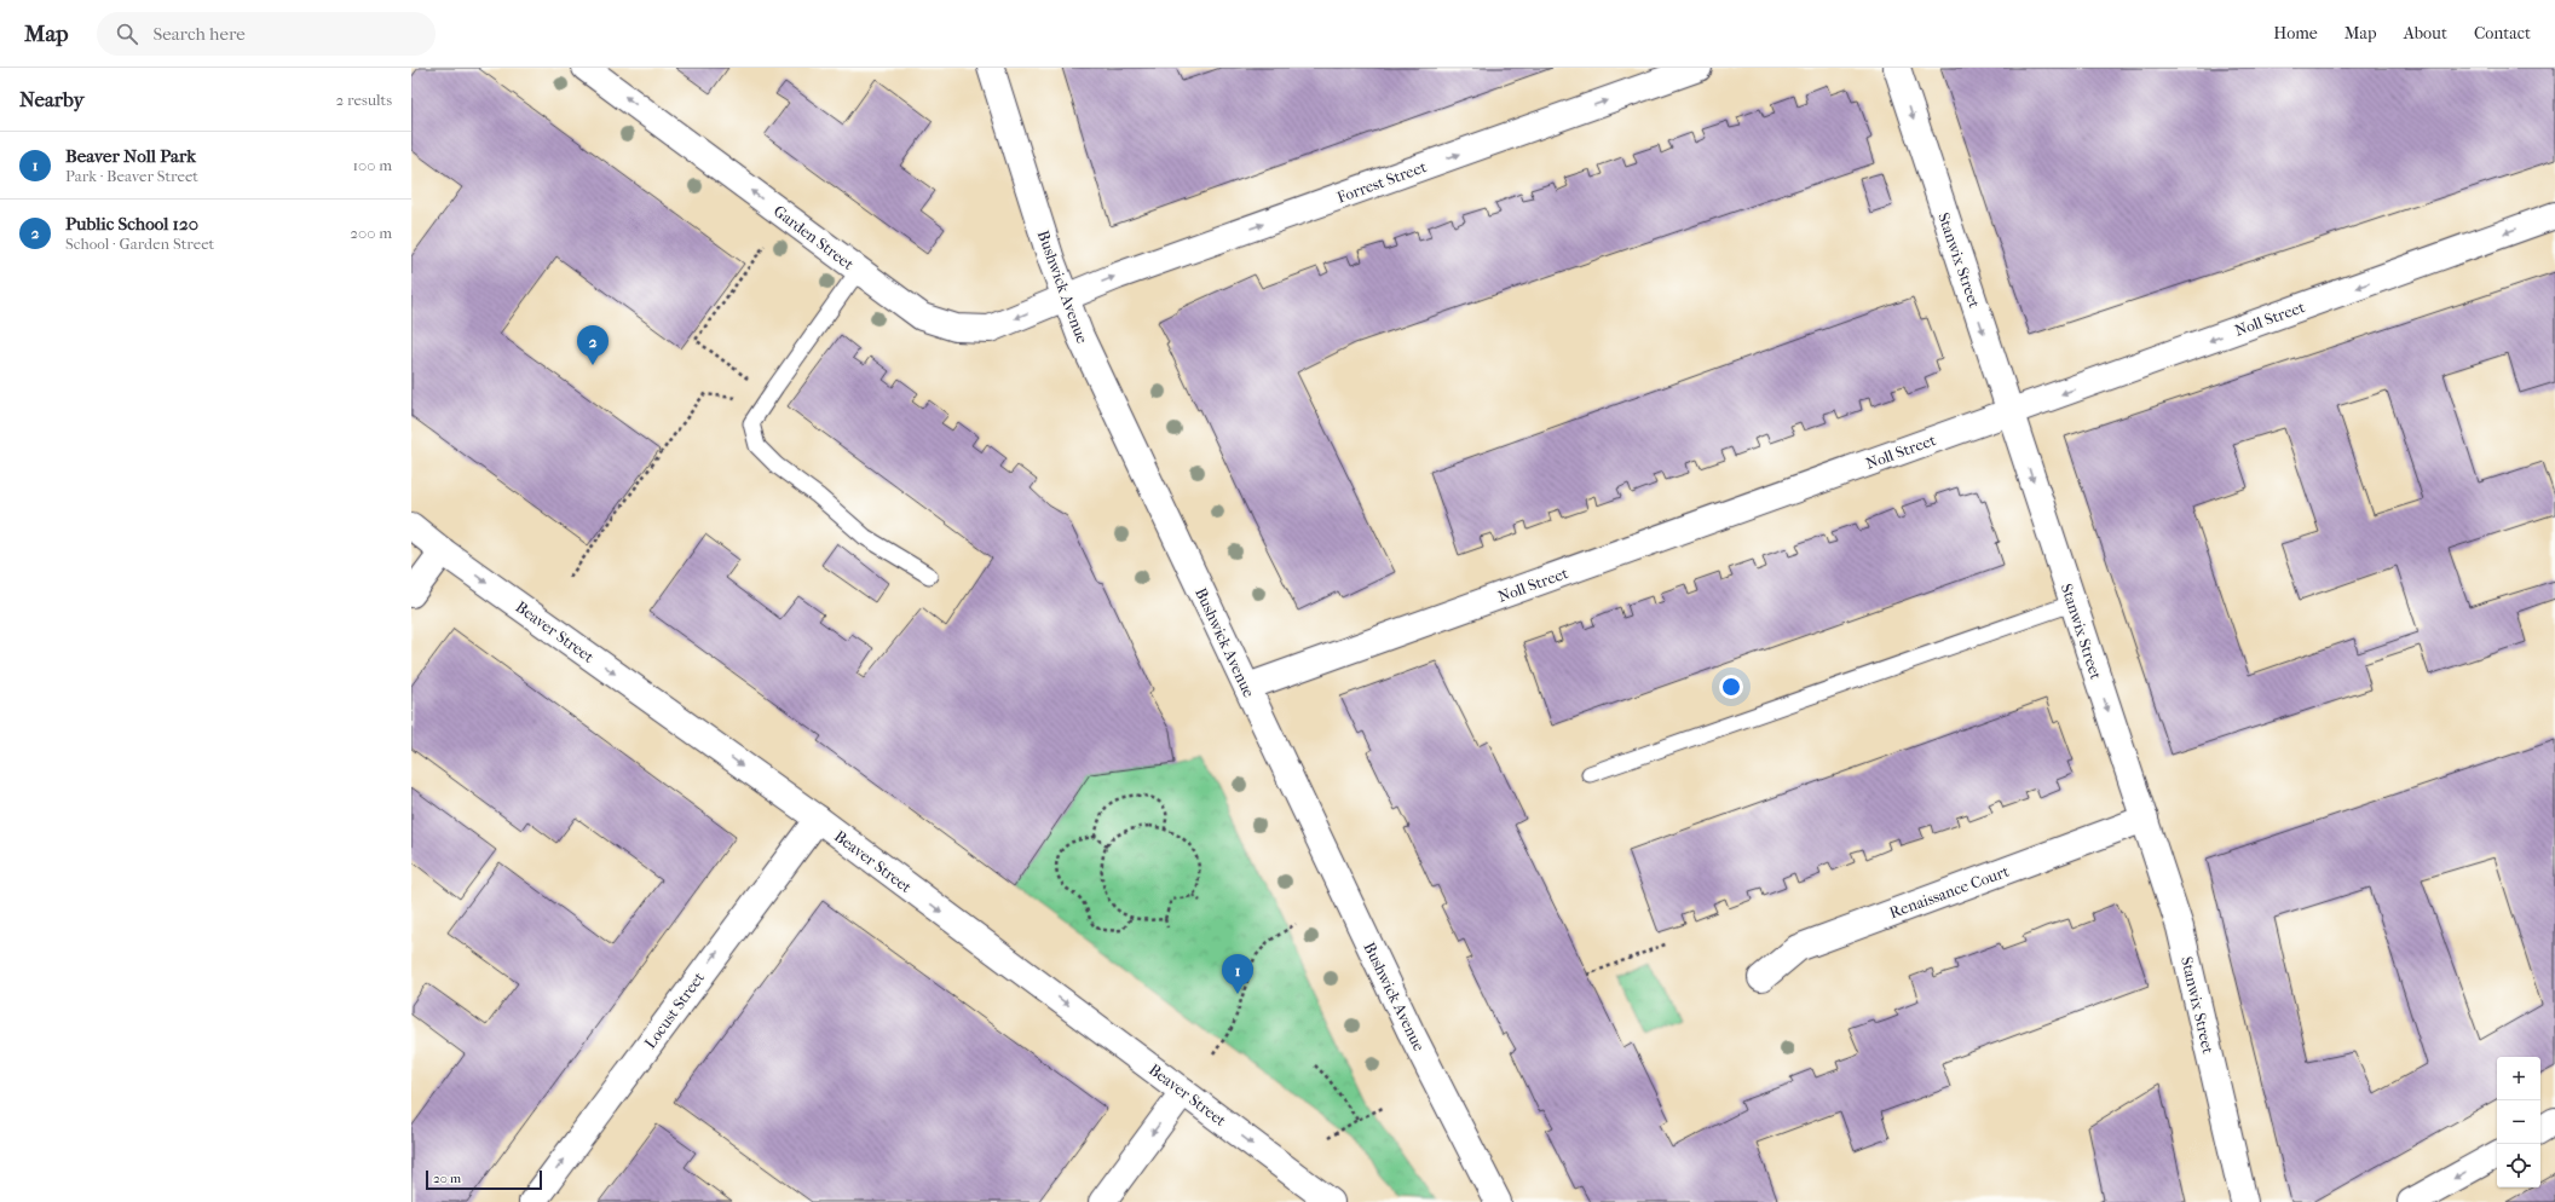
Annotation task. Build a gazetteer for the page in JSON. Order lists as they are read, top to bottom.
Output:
{
  "streets": {
    "street": [
      "Forrest Street",
      "Garden Street",
      "Stanwix Street",
      "Bushwick Avenue",
      "Noll Street",
      "Beaver Street",
      "Renaissance Court",
      "Locust Street"
    ]
  },
  "crossings": [
    ["Forrest Street", "Garden Street"],
    ["Forrest Street", "Bushwick Avenue"],
    ["Garden Street", "Bushwick Avenue"],
    ["Stanwix Street", "Noll Street"],
    ["Stanwix Street", "Renaissance Court"],
    ["Bushwick Avenue", "Noll Street"],
    ["Beaver Street", "Locust Street"]
  ],
  "one_way": [
    "Forrest Street",
    "Garden Street",
    "Stanwix Street",
    "Noll Street",
    "Beaver Street",
    "Locust Street"
  ],
  "scale_bar": "20 m",
  "page": {
    "header": "Map",
    "search": "Search here",
    "nav": [
      "Home",
      "Map",
      "About",
      "Contact"
    ],
    "heading": ["Nearby", "2 results"],
    "list": [
      {
        "mark": "1",
        "name": "Beaver Noll Park",
        "note": "Park · Beaver Street",
        "value": "100 m"
      },
      {
        "mark": "2",
        "name": "Public School 120",
        "note": "School · Garden Street",
        "value": "200 m"
      }
    ],
    "pins": ["2", "1"],
    "map_buttons": ["+", "−"],
    "scale": "20 m"
  }
}
